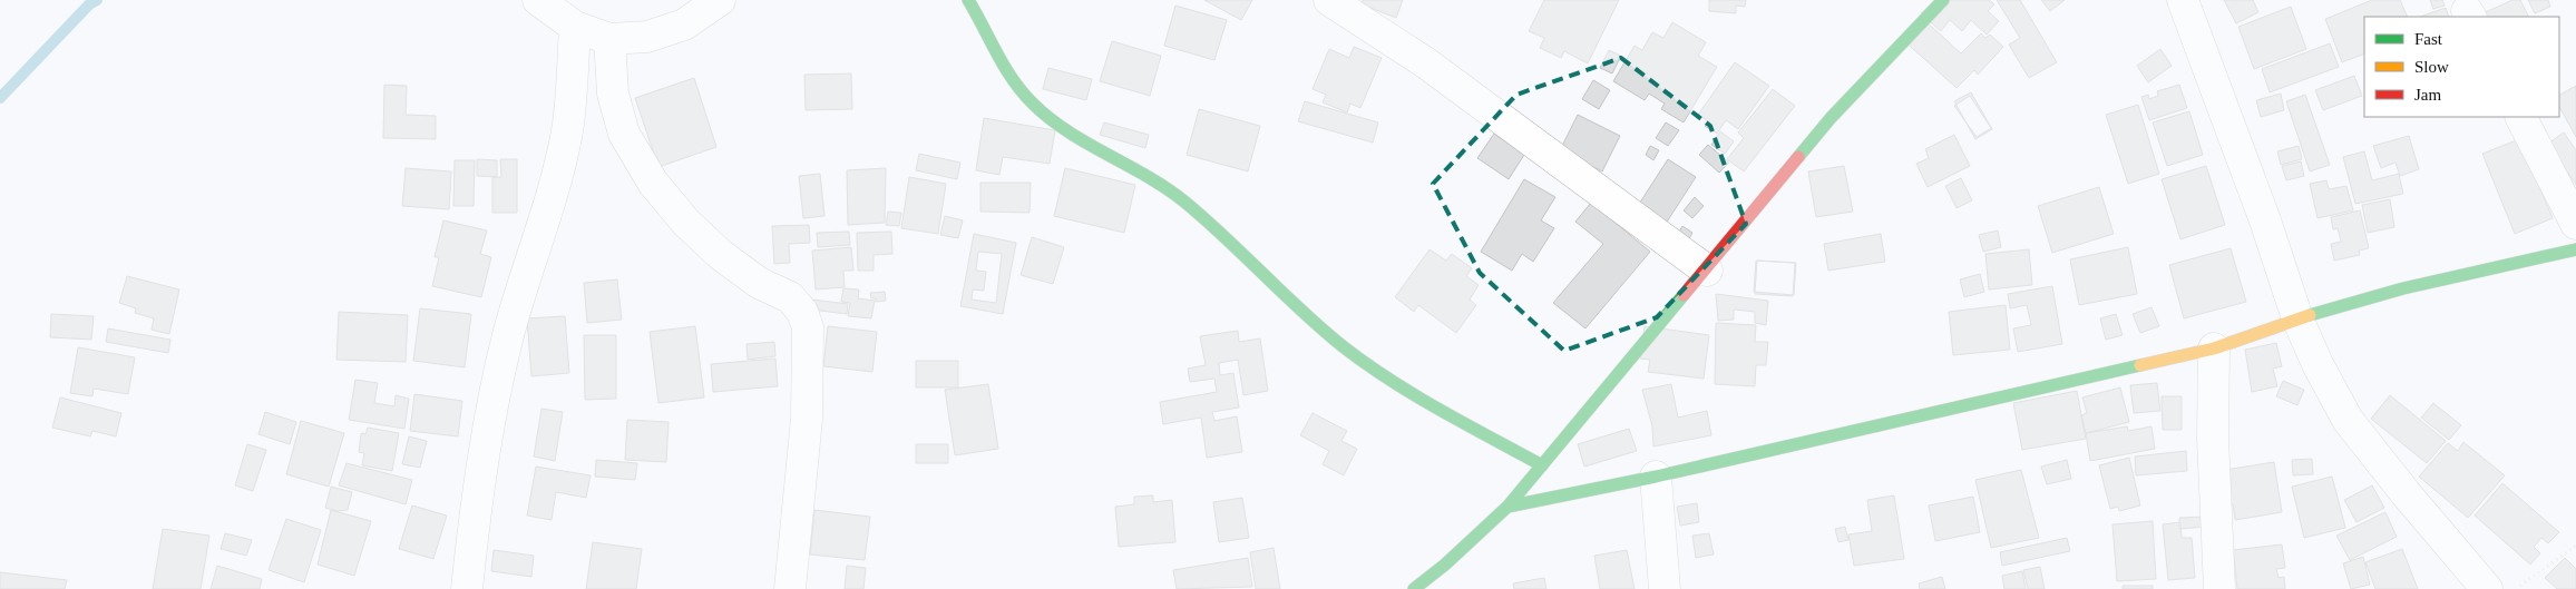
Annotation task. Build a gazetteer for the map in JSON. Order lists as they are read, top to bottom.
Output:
{
  "legend": ["Fast", "Slow", "Jam"]
}
